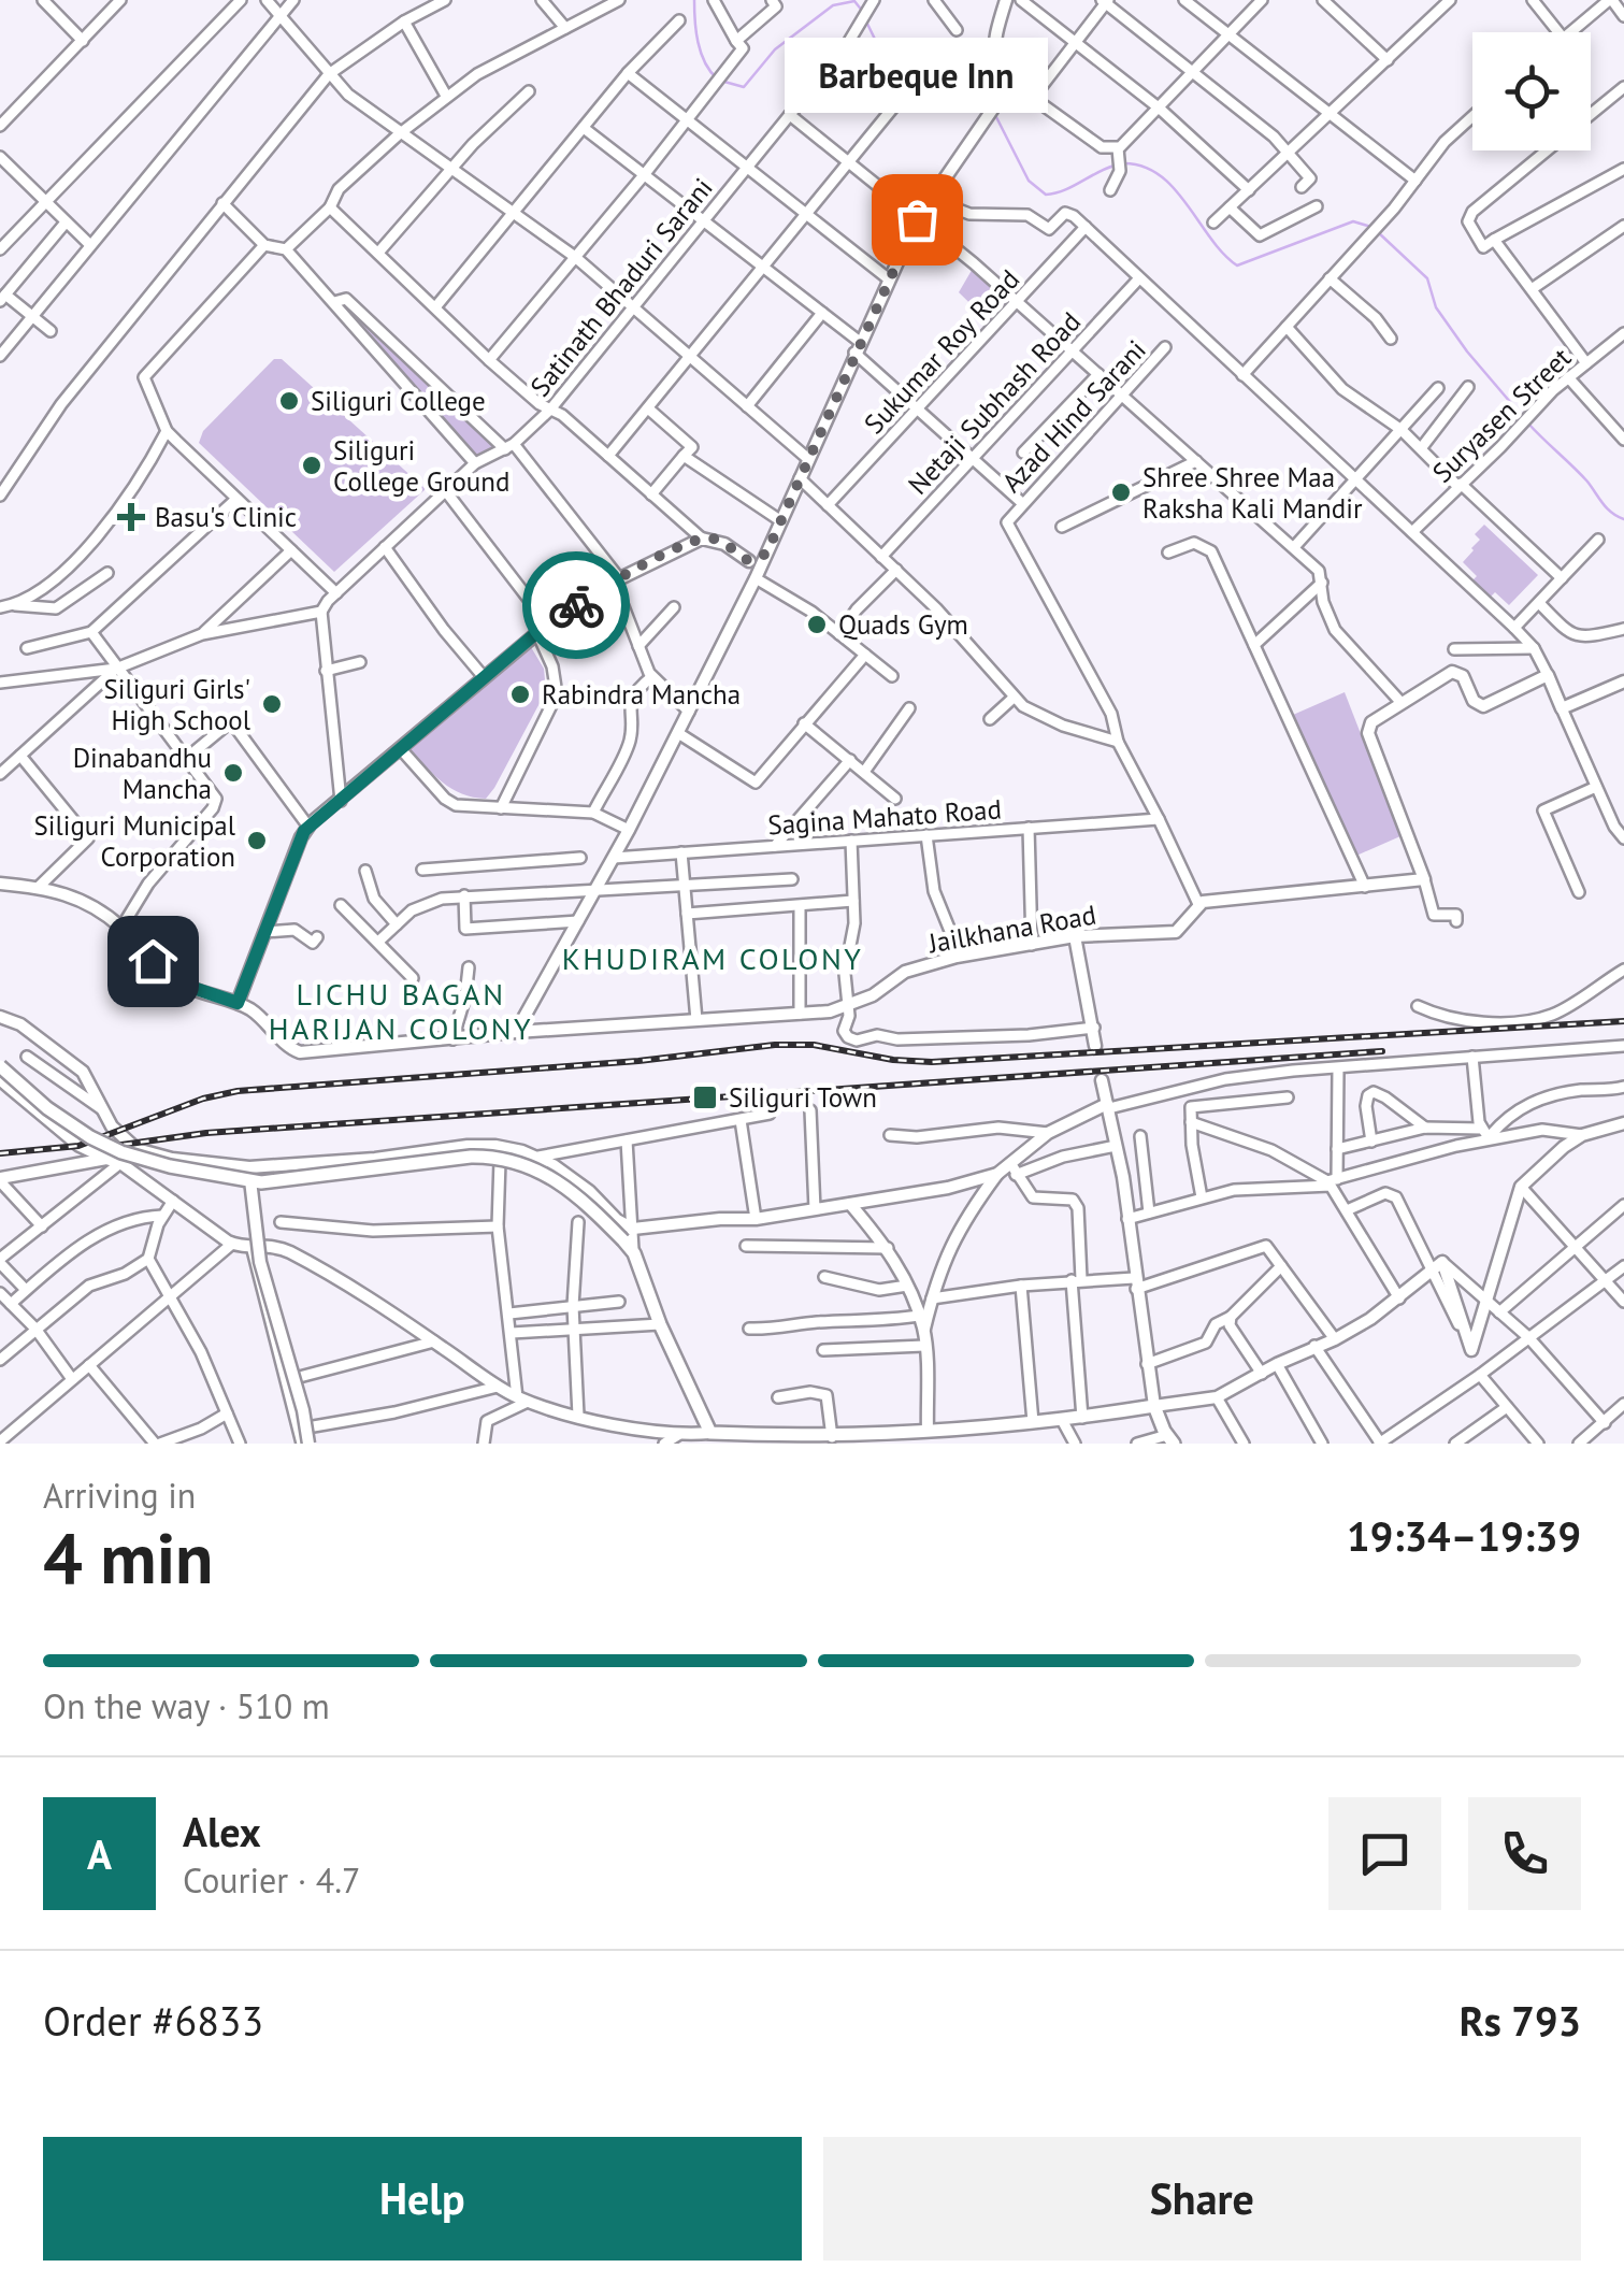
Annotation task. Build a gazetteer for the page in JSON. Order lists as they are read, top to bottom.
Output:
{
  "streets": {
    "street": [
      "Satinath Bhaduri Sarani",
      "Sukumar Roy Road",
      "Netaji Subhash Road",
      "Suryasen Street",
      "Azad Hind Sarani",
      "Sagina Mahato Road",
      "Jailkhana Road"
    ]
  },
  "districts": ["KHUDIRAM COLONY", "LICHU BAGAN HARIJAN COLONY"],
  "places": {
    "other": [
      "Barbeque Inn",
      "Siliguri College",
      "Siliguri College Ground",
      "Shree Shree Maa Raksha Kali Mandir",
      "Quads Gym",
      "Rabindra Mancha",
      "Siliguri Girls' High School",
      "Dinabandhu Mancha",
      "Siliguri Municipal Corporation"
    ],
    "health": ["Basu's Clinic"],
    "transit": ["Siliguri Town"]
  },
  "page": {
    "bubble": "Barbeque Inn",
    "heading": ["4 min", "Arriving in", "19:34–19:39"],
    "panel": [
      "Alex",
      "Courier · 4.7",
      "Order #6833",
      "Rs 793"
    ],
    "bar": "On the way · 510 m",
    "round": "A",
    "buttons": ["Help", "Share"]
  }
}
